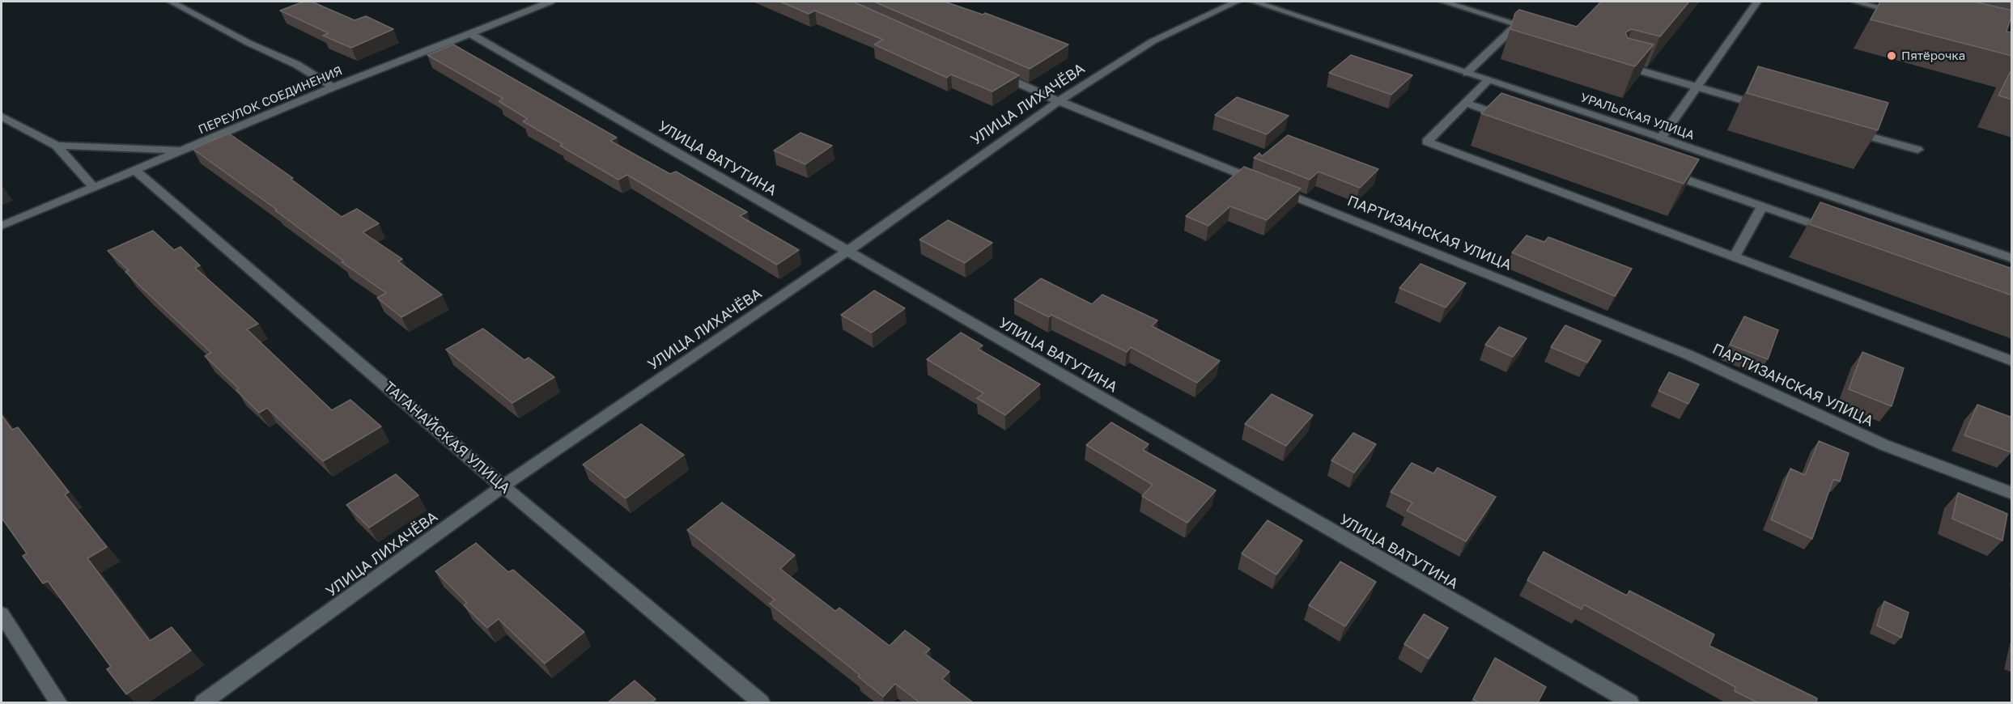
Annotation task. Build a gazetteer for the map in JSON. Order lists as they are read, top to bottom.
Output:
{
  "streets": {
    "street": [
      "ПЕРЕУЛОК СОЕДИНЕНИЯ",
      "УЛИЦА ЛИХАЧЁВА",
      "УРАЛЬСКАЯ УЛИЦА",
      "УЛИЦА ВАТУТИНА",
      "ПАРТИЗАНСКАЯ УЛИЦА",
      "ТАГАНАЙСКАЯ УЛИЦА"
    ]
  },
  "crossings": [
    ["ПЕРЕУЛОК СОЕДИНЕНИЯ", "УЛИЦА ВАТУТИНА"],
    ["ПЕРЕУЛОК СОЕДИНЕНИЯ", "ТАГАНАЙСКАЯ УЛИЦА"],
    ["УЛИЦА ЛИХАЧЁВА", "УЛИЦА ВАТУТИНА"],
    ["УЛИЦА ЛИХАЧЁВА", "ПАРТИЗАНСКАЯ УЛИЦА"],
    ["УЛИЦА ЛИХАЧЁВА", "ТАГАНАЙСКАЯ УЛИЦА"]
  ],
  "places": ["Пятёрочка"]
}
